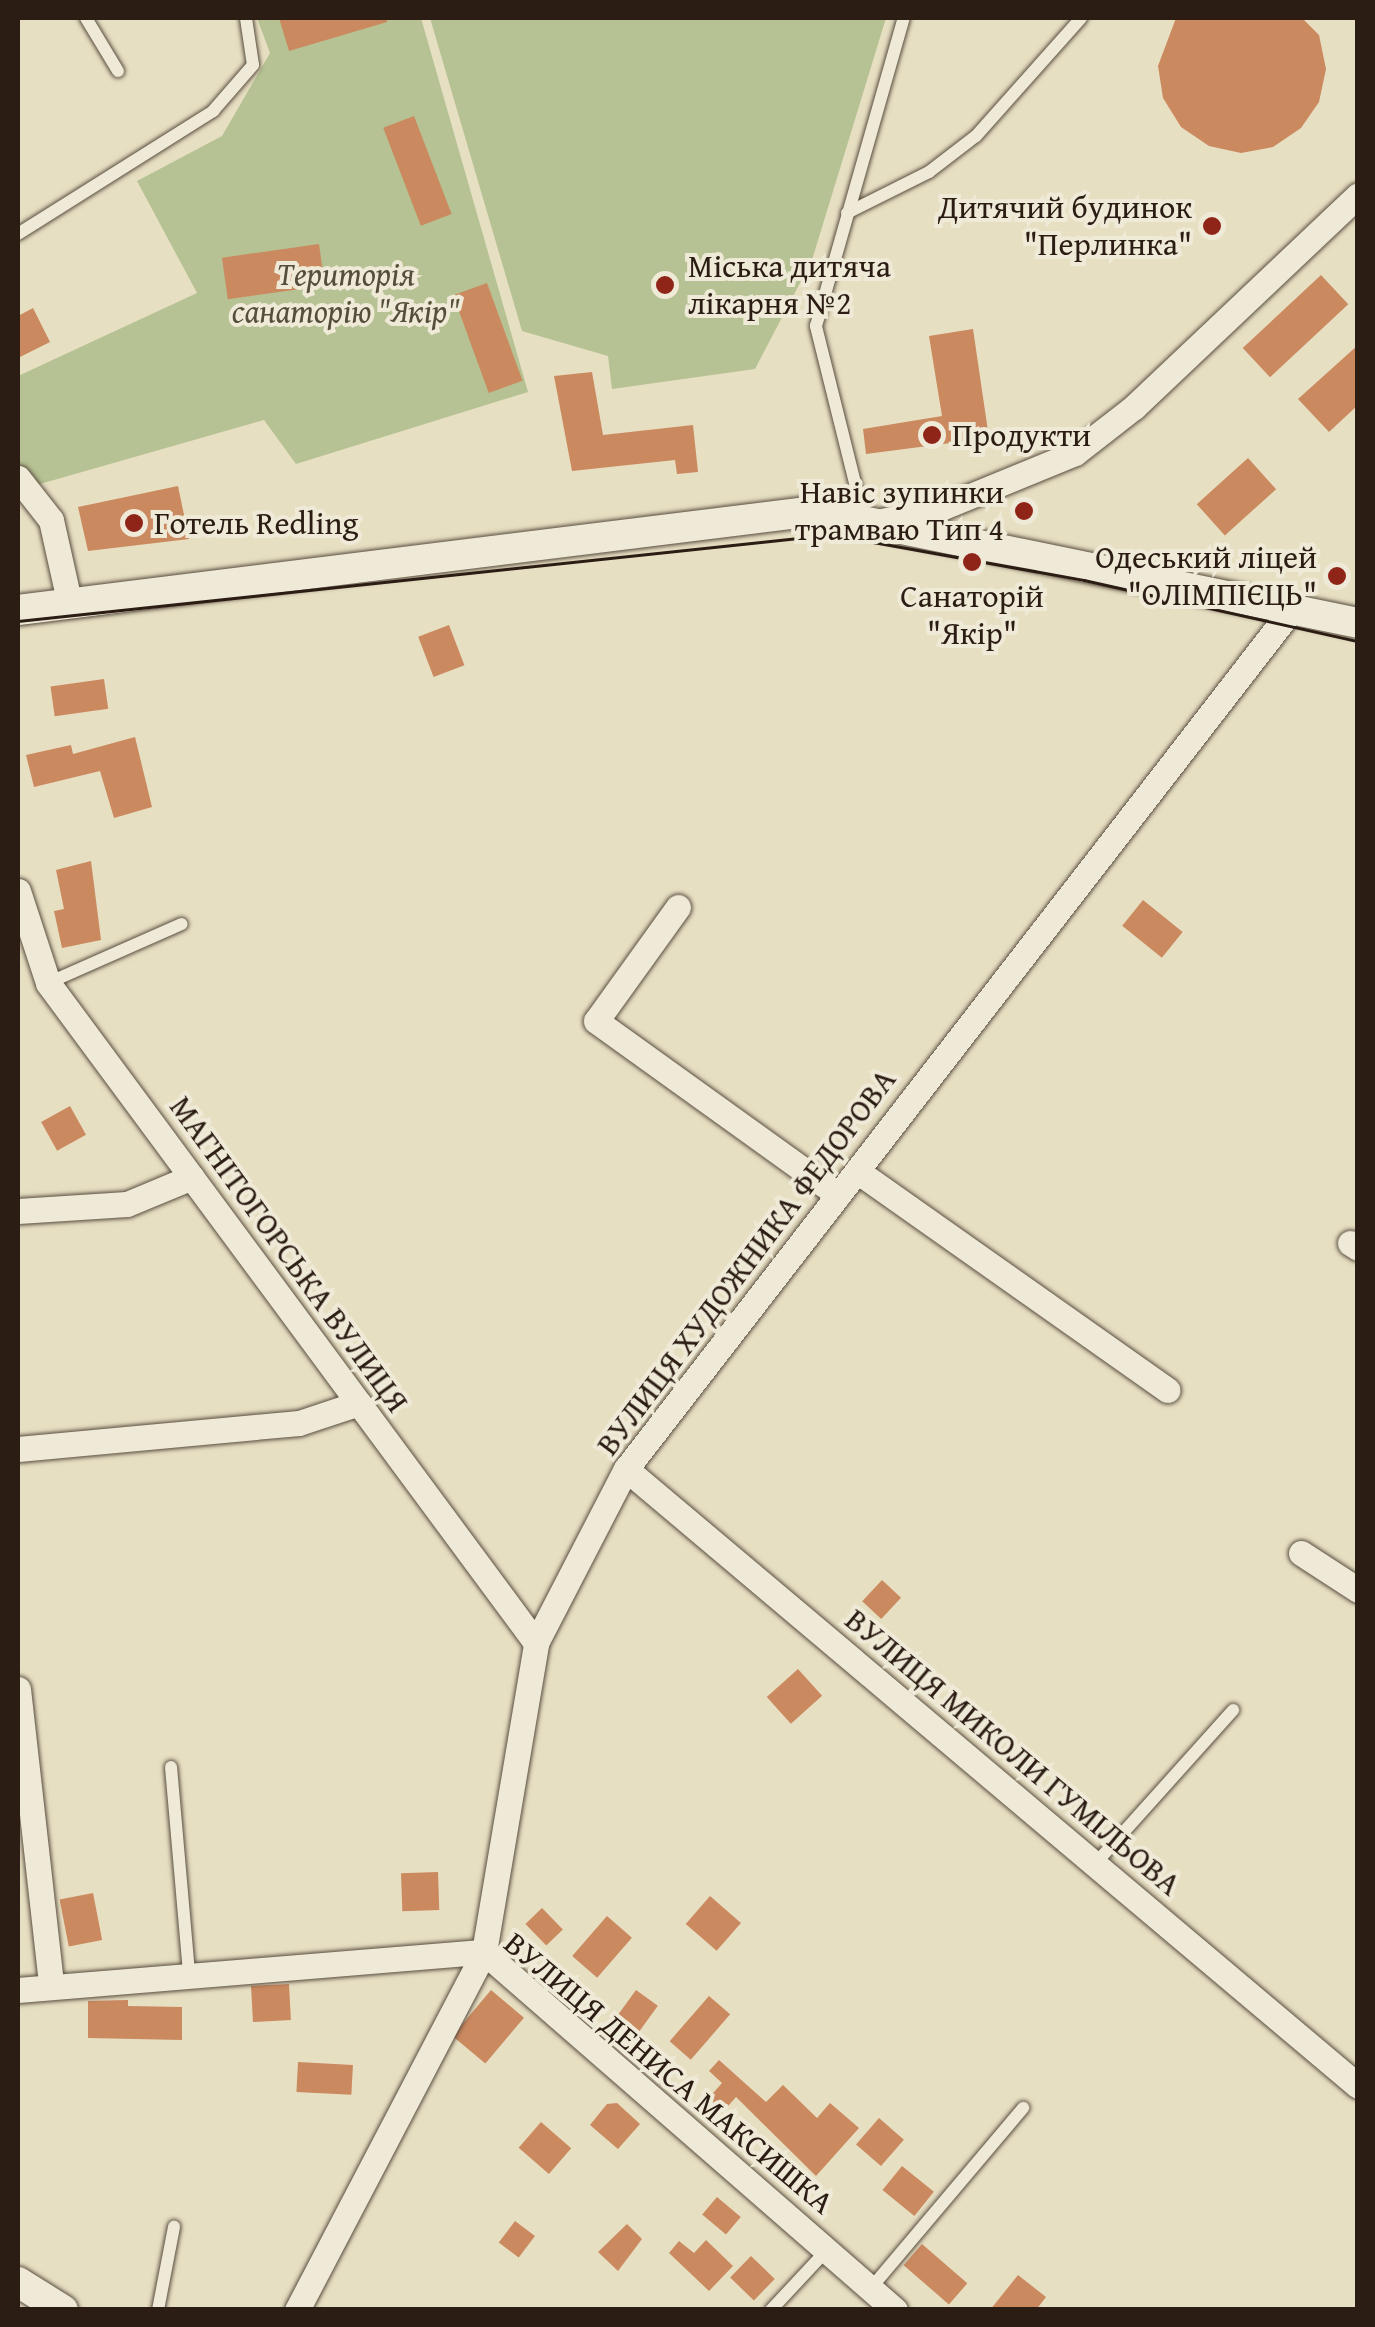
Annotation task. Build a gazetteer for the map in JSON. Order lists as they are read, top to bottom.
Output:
{
  "streets": {
    "street": [
      "МАГНІТОГОРСЬКА ВУЛИЦЯ",
      "ВУЛИЦЯ ХУДОЖНИКА ФЕДОРОВА",
      "ВУЛИЦЯ МИКОЛИ ГУМІЛЬОВА",
      "ВУЛИЦЯ ДЕНИСА МАКСИШКА"
    ]
  },
  "crossings": [
    ["МАГНІТОГОРСЬКА ВУЛИЦЯ", "ВУЛИЦЯ ХУДОЖНИКА ФЕДОРОВА"],
    ["ВУЛИЦЯ ХУДОЖНИКА ФЕДОРОВА", "ВУЛИЦЯ МИКОЛИ ГУМІЛЬОВА"],
    ["ВУЛИЦЯ ХУДОЖНИКА ФЕДОРОВА", "ВУЛИЦЯ ДЕНИСА МАКСИШКА"]
  ],
  "parks": ["Територія санаторію \"Якір\""],
  "places": [
    "Дитячий будинок \"Перлинка\"",
    "Міська дитяча лікарня №2",
    "Продукти",
    "Навіс зупинки трамваю Тип 4",
    "Готель Redling",
    "Санаторій \"Якір\"",
    "Одеський ліцей \"ОЛІМПІЄЦЬ\""
  ]
}
